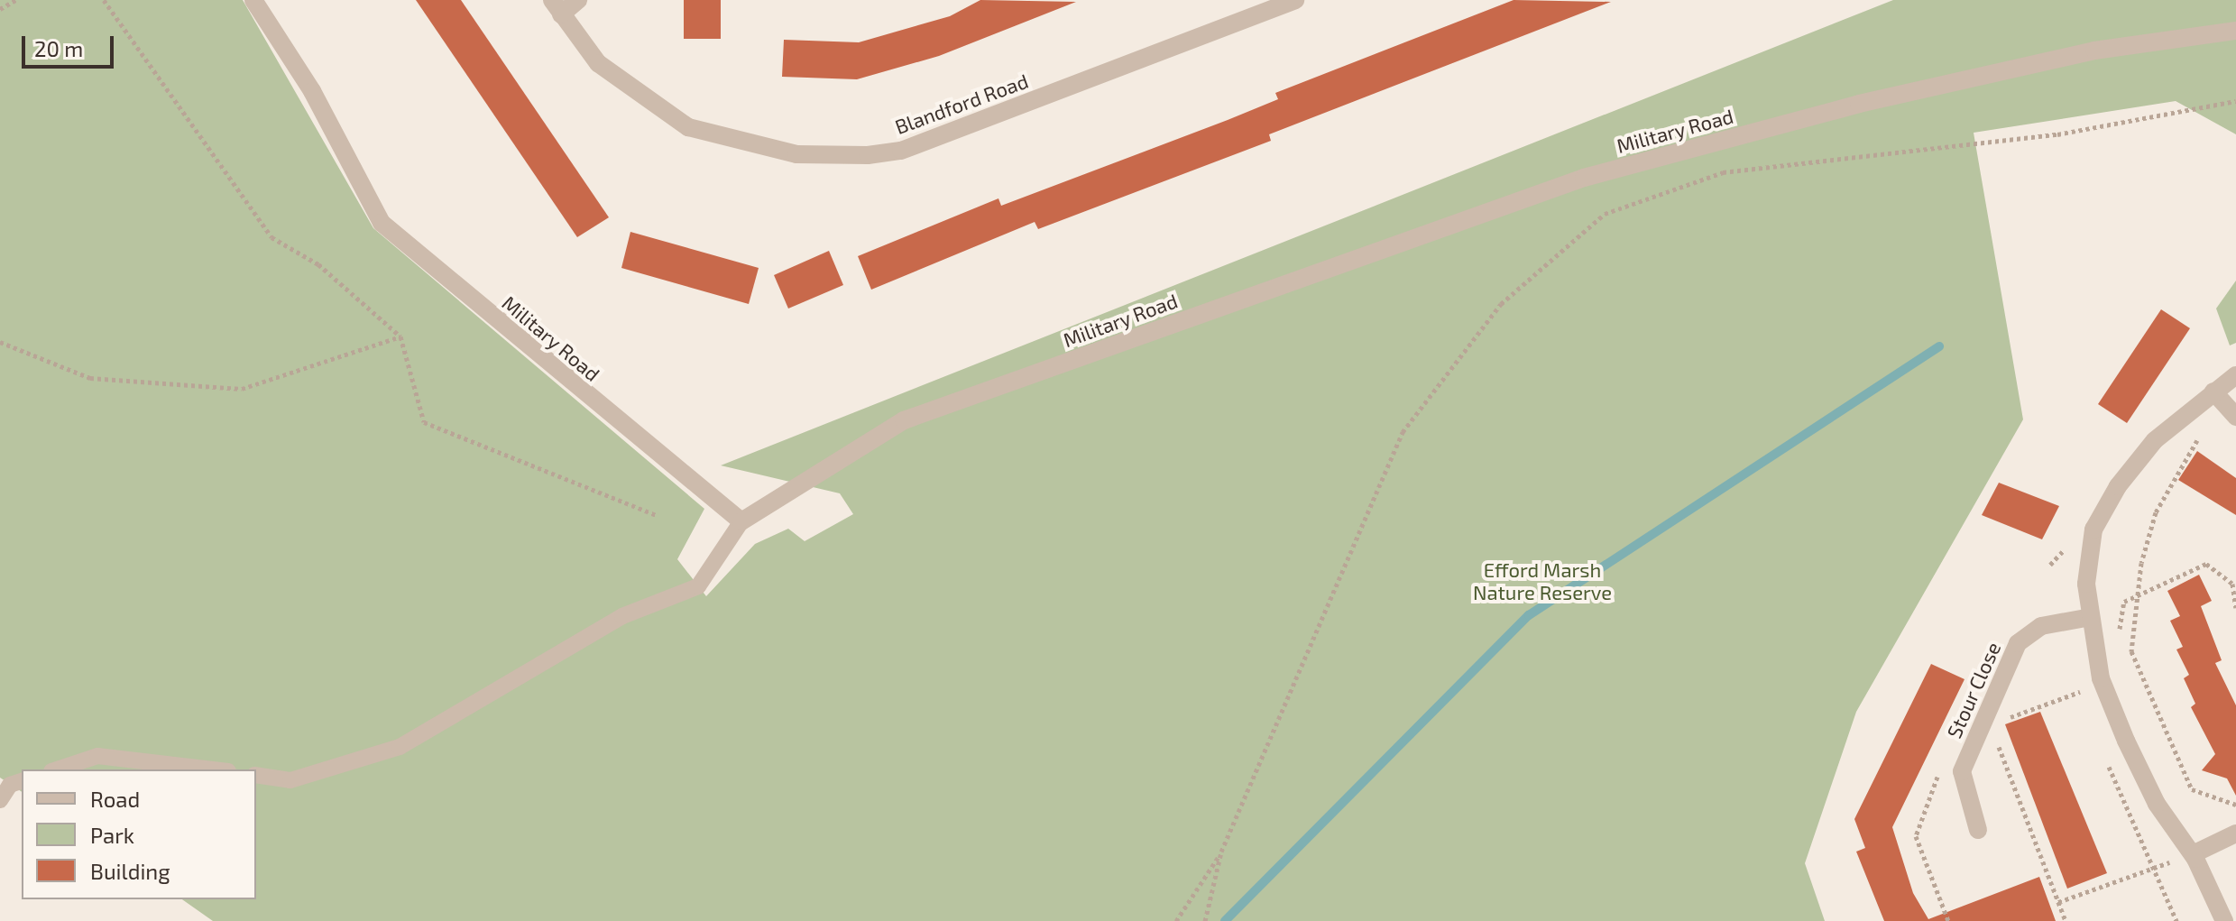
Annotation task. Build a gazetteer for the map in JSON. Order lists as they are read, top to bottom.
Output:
{
  "streets": {
    "street": ["Blandford Road", "Military Road", "Stour Close"]
  },
  "parks": ["Efford Marsh Nature Reserve"],
  "legend": ["Road", "Park", "Building"],
  "scale_bar": "20 m"
}
